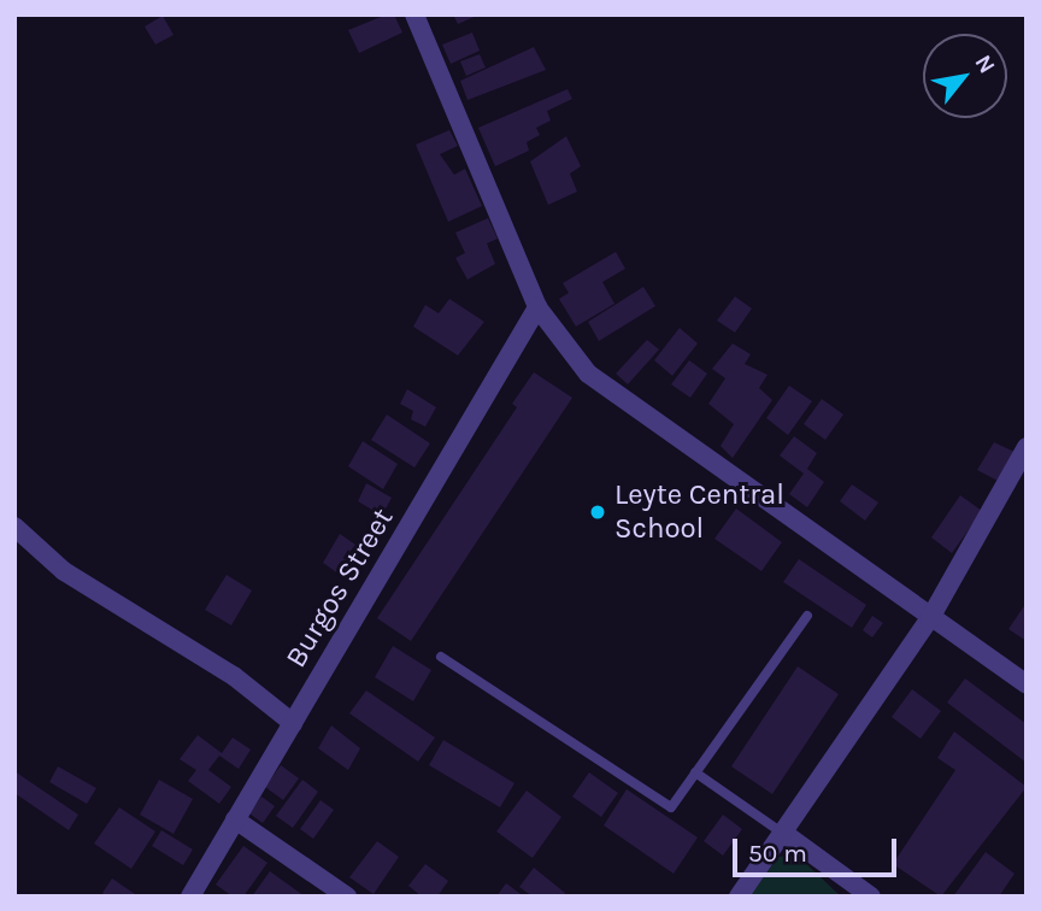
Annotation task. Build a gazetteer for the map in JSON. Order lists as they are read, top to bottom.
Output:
{
  "streets": {
    "street": ["Burgos Street"]
  },
  "places": ["Leyte Central School"],
  "scale_bar": "50 m",
  "north": "top right"
}
